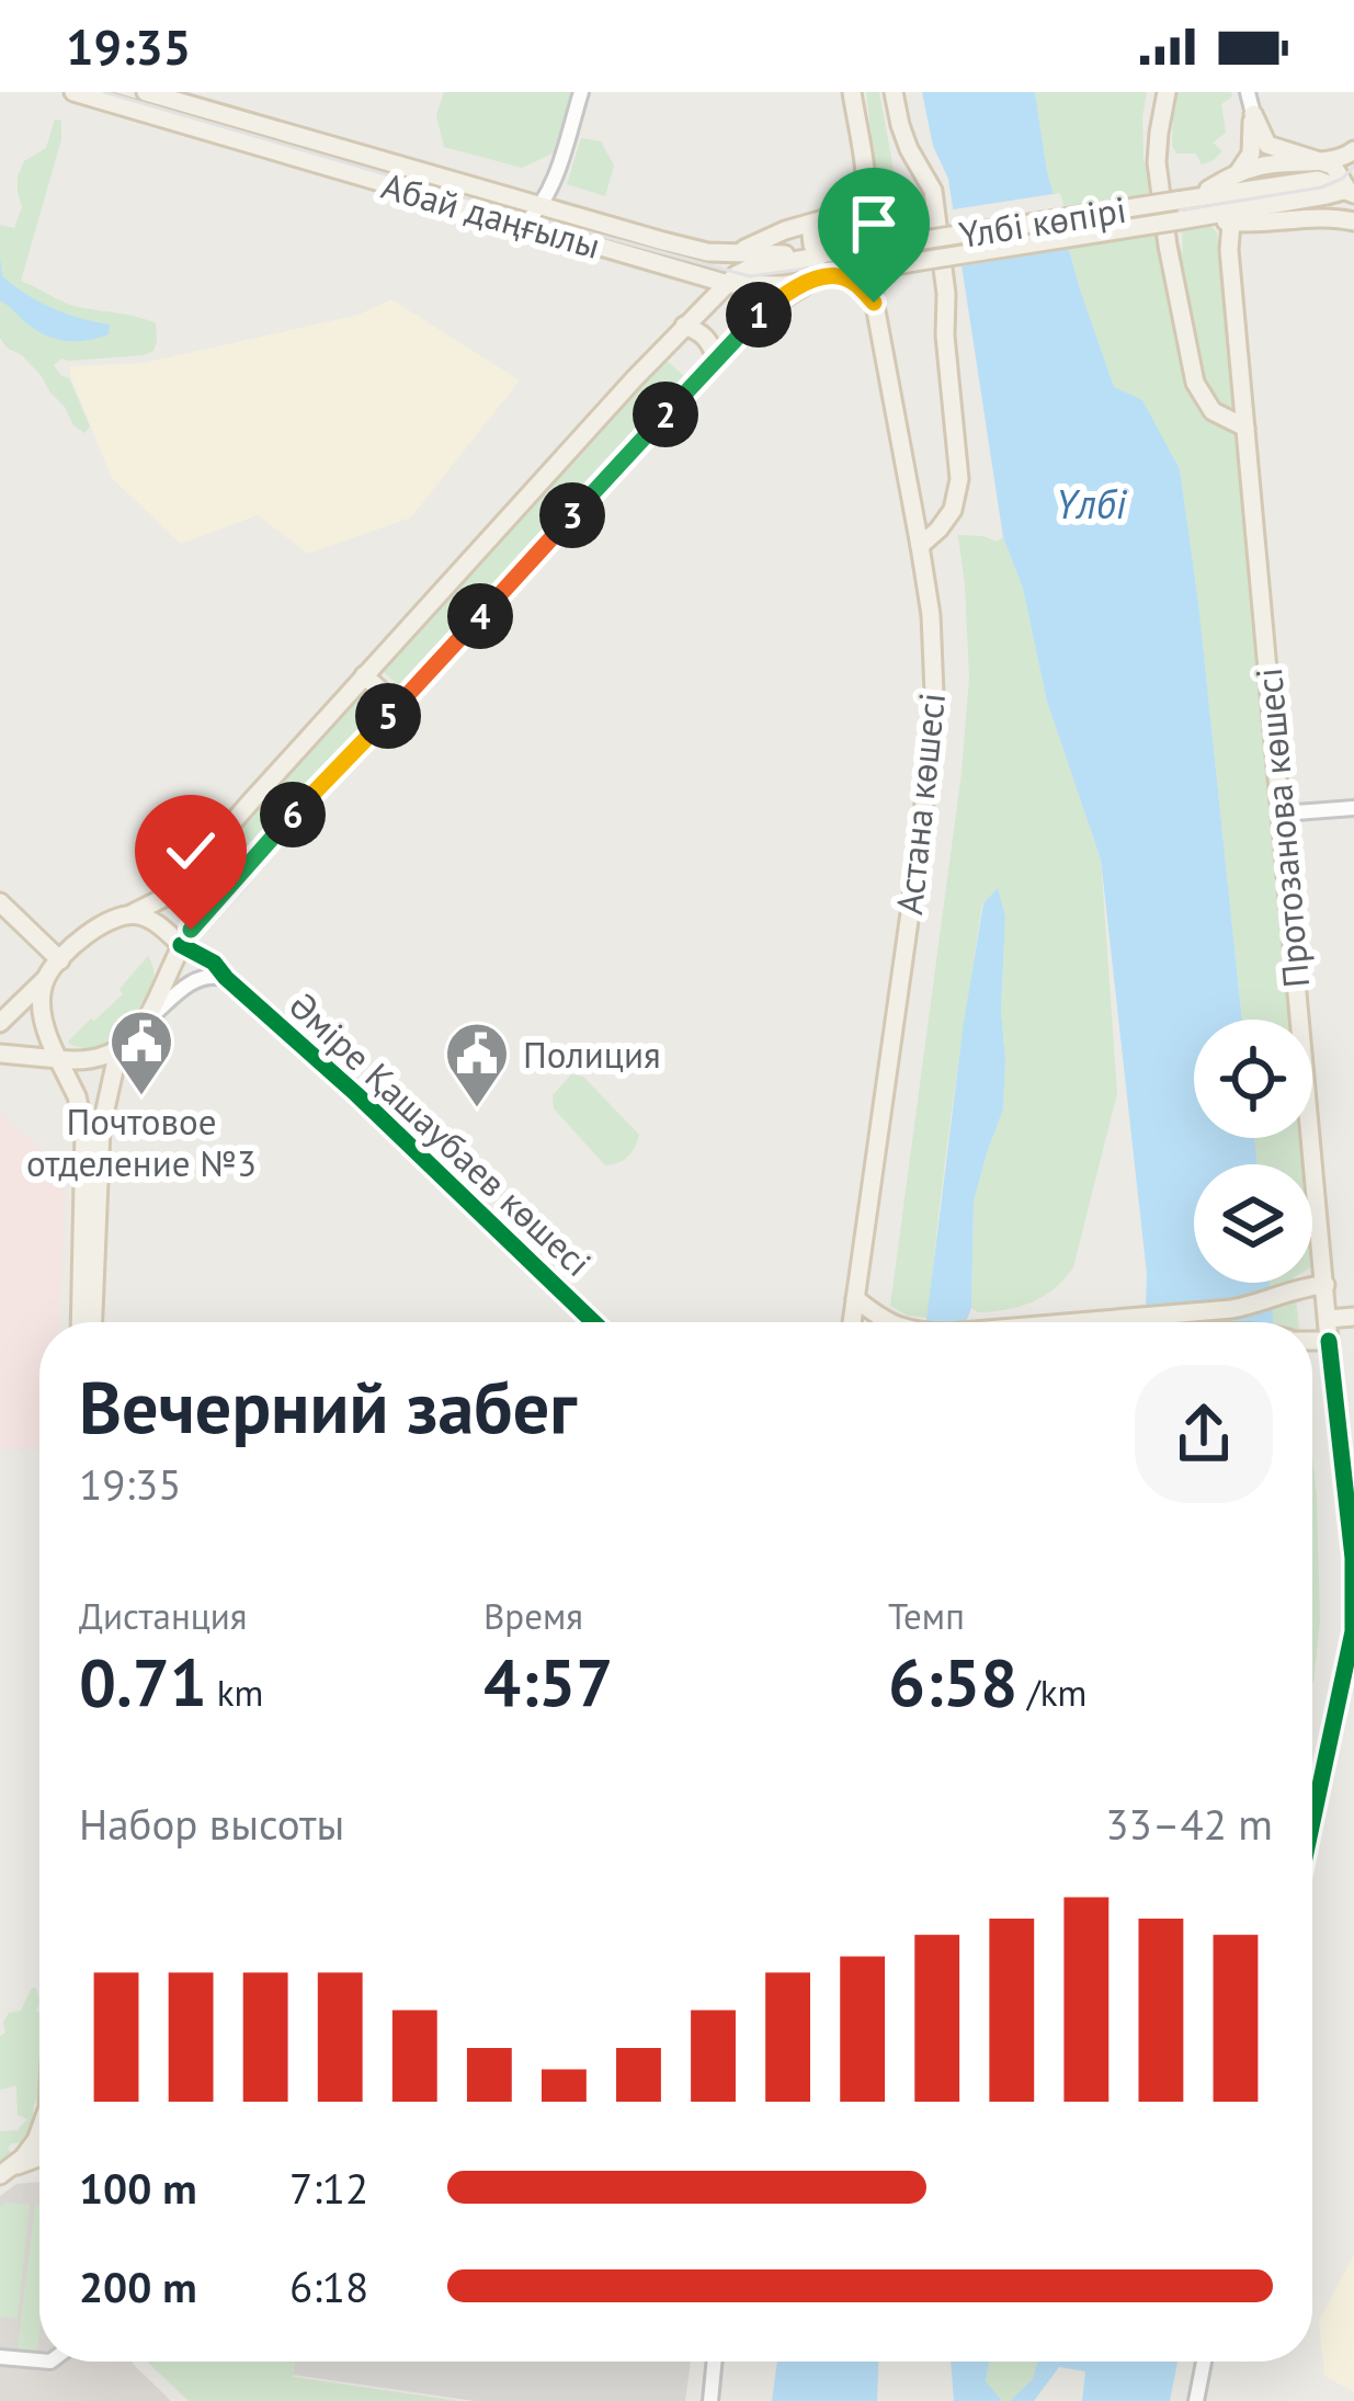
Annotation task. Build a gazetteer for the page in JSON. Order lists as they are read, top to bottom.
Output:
{
  "streets": {
    "main road": [
      "Абай даңғылы",
      "Үлбі көпірі",
      "Астана көшесі",
      "Протозанова көшесі"
    ],
    "street": ["Әміре Қашаубаев көшесі"]
  },
  "crossings": [
    ["Абай даңғылы", "Үлбі көпірі"],
    ["Абай даңғылы", "Астана көшесі"]
  ],
  "water": ["Үлбі"],
  "places": {
    "public building": ["Почтовое отделение №3", "Полиция"]
  },
  "page": {
    "status": "19:35",
    "pins": [
      "1",
      "2",
      "3",
      "4",
      "5",
      "6"
    ],
    "heading": ["Вечерний забег", "19:35"],
    "stats": [
      ["Дистанция", "0.71 km"],
      ["Время", "4:57"],
      ["Темп", "6:58 /km"]
    ],
    "chart": ["Набор высоты", "33–42 m"],
    "list": [
      {
        "name": "100 m",
        "note": "7:12"
      },
      {
        "name": "200 m",
        "note": "6:18"
      }
    ]
  }
}
